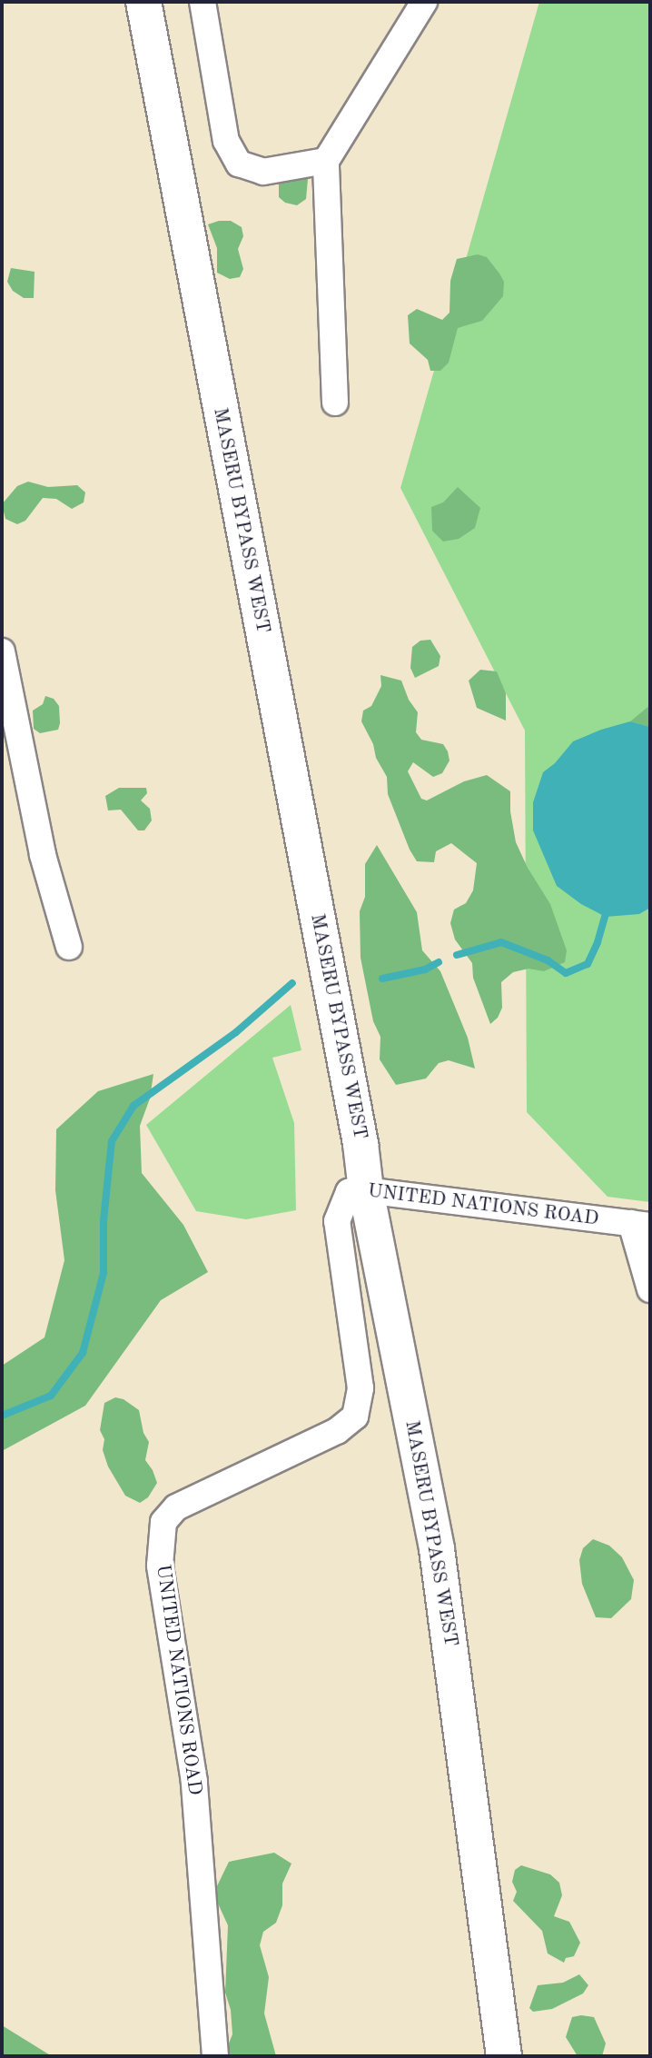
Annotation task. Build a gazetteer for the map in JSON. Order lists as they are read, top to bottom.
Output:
{
  "streets": {
    "main road": ["MASERU BYPASS WEST"],
    "street": ["UNITED NATIONS ROAD"]
  },
  "crossings": [
    ["MASERU BYPASS WEST", "UNITED NATIONS ROAD"]
  ]
}
